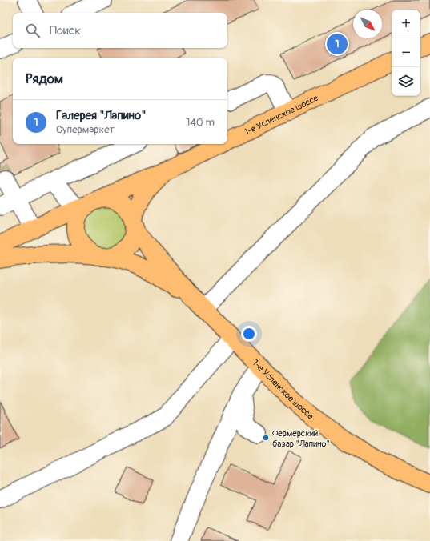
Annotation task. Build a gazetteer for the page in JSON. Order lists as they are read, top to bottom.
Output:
{
  "streets": {
    "main road": ["1-е Успенское шоссе"]
  },
  "places": ["Фермерский базар \"Лапино\""],
  "north": "bottom right",
  "page": {
    "map_buttons": ["+", "−"],
    "search": "Поиск",
    "pins": "1",
    "heading": "Рядом",
    "list": [
      {
        "mark": "1",
        "name": "Галерея \"Лапино\"",
        "note": "Супермаркет",
        "value": "140 m"
      }
    ]
  }
}
